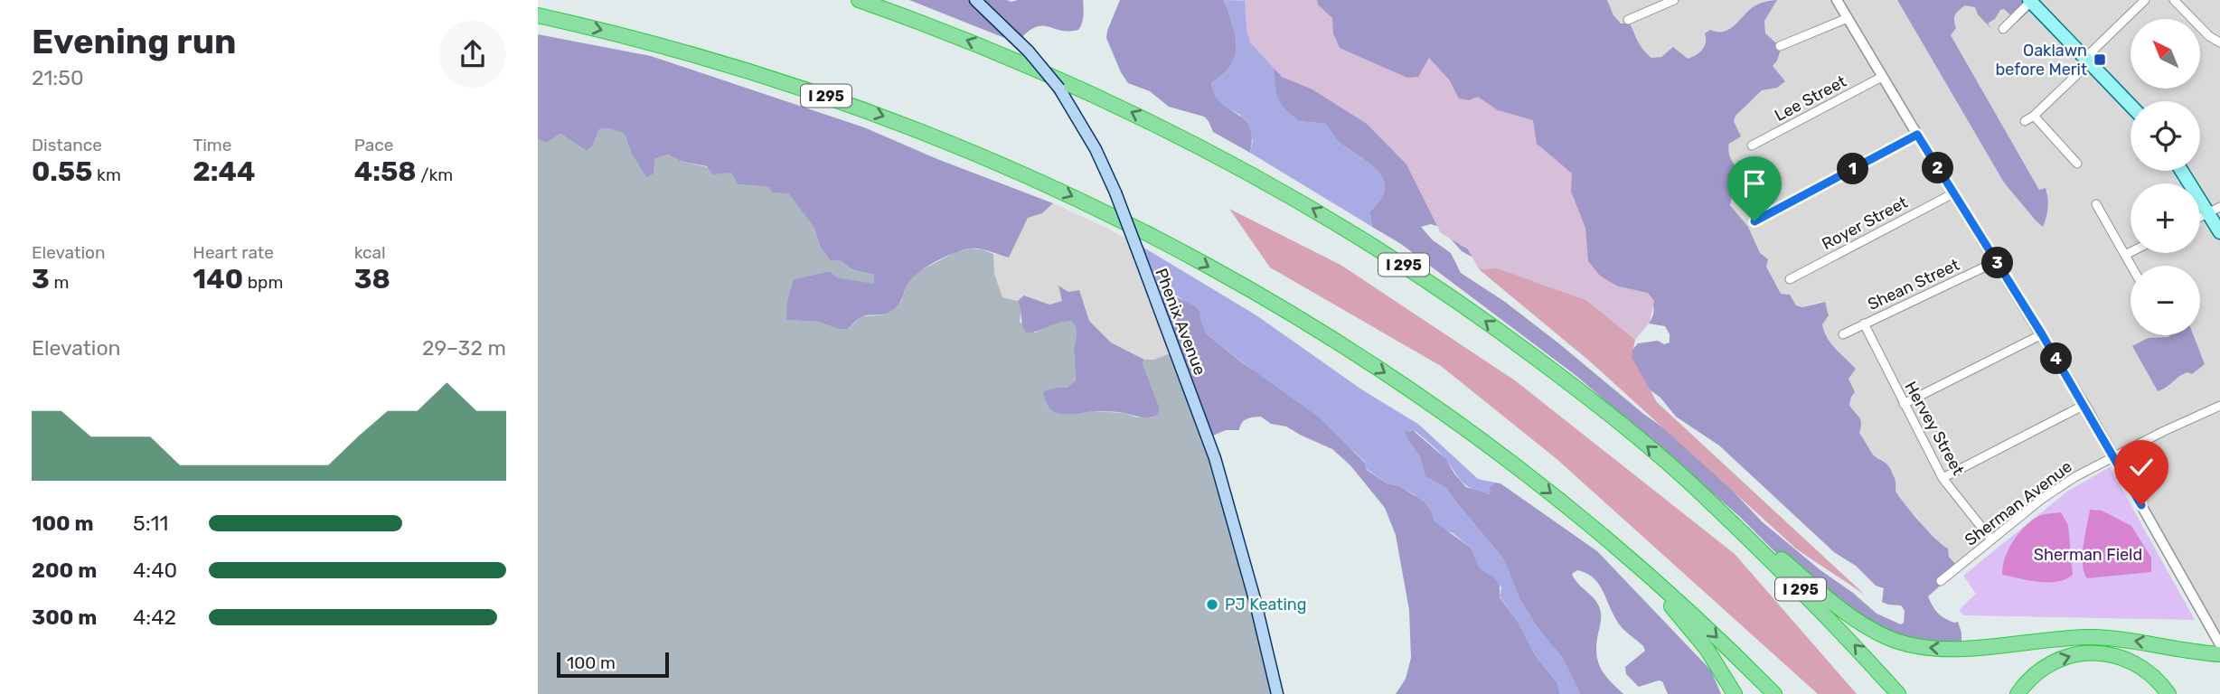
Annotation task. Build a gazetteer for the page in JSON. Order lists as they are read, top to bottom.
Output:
{
  "streets": {
    "highway": ["I 295"],
    "main road": ["Phenix Avenue"],
    "street": [
      "Lee Street",
      "Royer Street",
      "Shean Street",
      "Hervey Street",
      "Sherman Avenue"
    ]
  },
  "crossings": [
    ["Shean Street", "Hervey Street"],
    ["Hervey Street", "Sherman Avenue"]
  ],
  "parks": ["Sherman Field"],
  "places": {
    "transit": ["Oaklawn before Merit"],
    "other": ["PJ Keating"]
  },
  "scale_bar": "100 m",
  "north": "top left",
  "page": {
    "heading": ["Evening run", "21:50"],
    "map_buttons": ["+", "−"],
    "stats": [
      ["Distance", "0.55 km"],
      ["Time", "2:44"],
      ["Pace", "4:58 /km"],
      ["Elevation", "3 m"],
      ["Heart rate", "140 bpm"],
      ["kcal", "38"]
    ],
    "pins": [
      "2",
      "1",
      "3",
      "4"
    ],
    "chart": ["Elevation", "29–32 m"],
    "list": [
      {
        "name": "100 m",
        "note": "5:11"
      },
      {
        "name": "200 m",
        "note": "4:40"
      },
      {
        "name": "300 m",
        "note": "4:42"
      }
    ],
    "scale": "100 m"
  }
}
